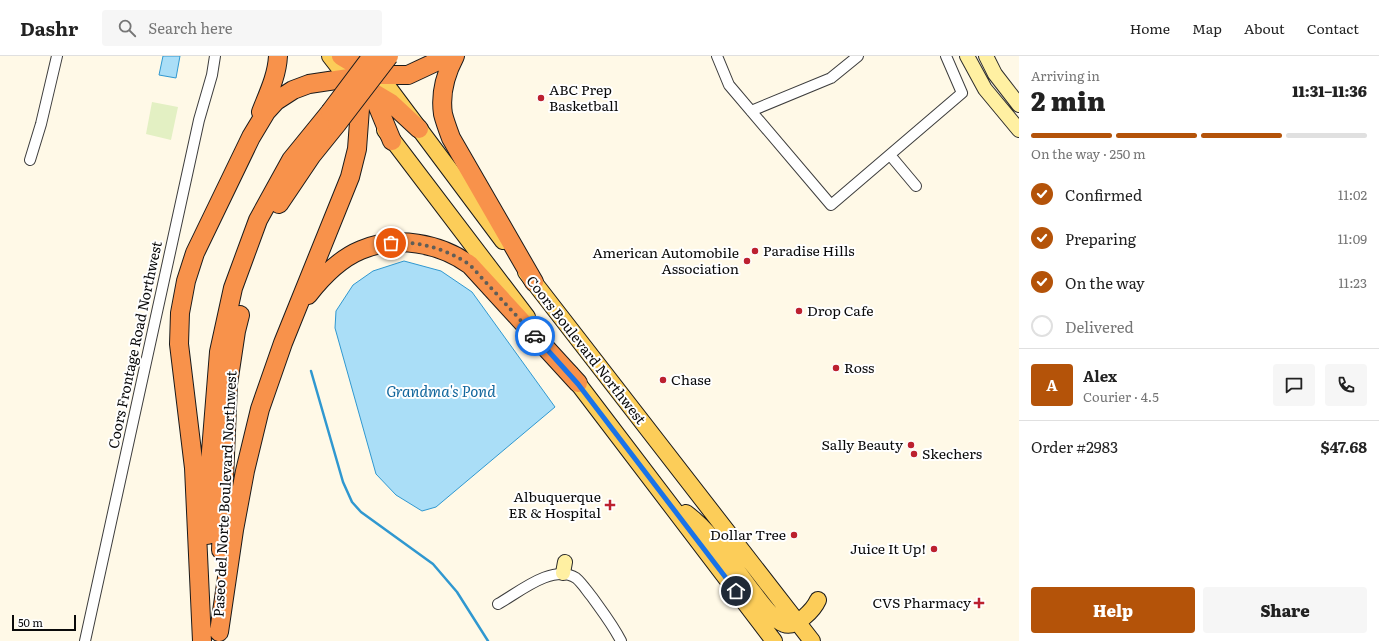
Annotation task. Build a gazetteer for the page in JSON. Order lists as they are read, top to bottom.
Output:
{
  "streets": {
    "highway": ["Paseo del Norte Boulevard Northwest"],
    "main road": ["Coors Boulevard Northwest"],
    "street": ["Coors Frontage Road Northwest"]
  },
  "water": ["Grandma's Pond"],
  "places": {
    "other": [
      "ABC Prep Basketball",
      "Paradise Hills",
      "American Automobile Association",
      "Drop Cafe",
      "Ross",
      "Chase",
      "Sally Beauty",
      "Skechers",
      "Dollar Tree",
      "Juice It Up!"
    ],
    "health": ["Albuquerque ER & Hospital", "CVS Pharmacy"]
  },
  "scale_bar": "50 m",
  "page": {
    "header": "Dashr",
    "search": "Search here",
    "nav": [
      "Home",
      "Map",
      "About",
      "Contact"
    ],
    "heading": ["2 min", "Arriving in", "11:31–11:36"],
    "panel": [
      "Alex",
      "Courier · 4.5",
      "Order #2983",
      "$47.68"
    ],
    "bar": "On the way · 250 m",
    "list": [
      ["Confirmed", "11:02"],
      ["Preparing", "11:09"],
      ["On the way", "11:23"],
      "Delivered"
    ],
    "round": "A",
    "buttons": ["Help", "Share"],
    "scale": "50 m"
  }
}
